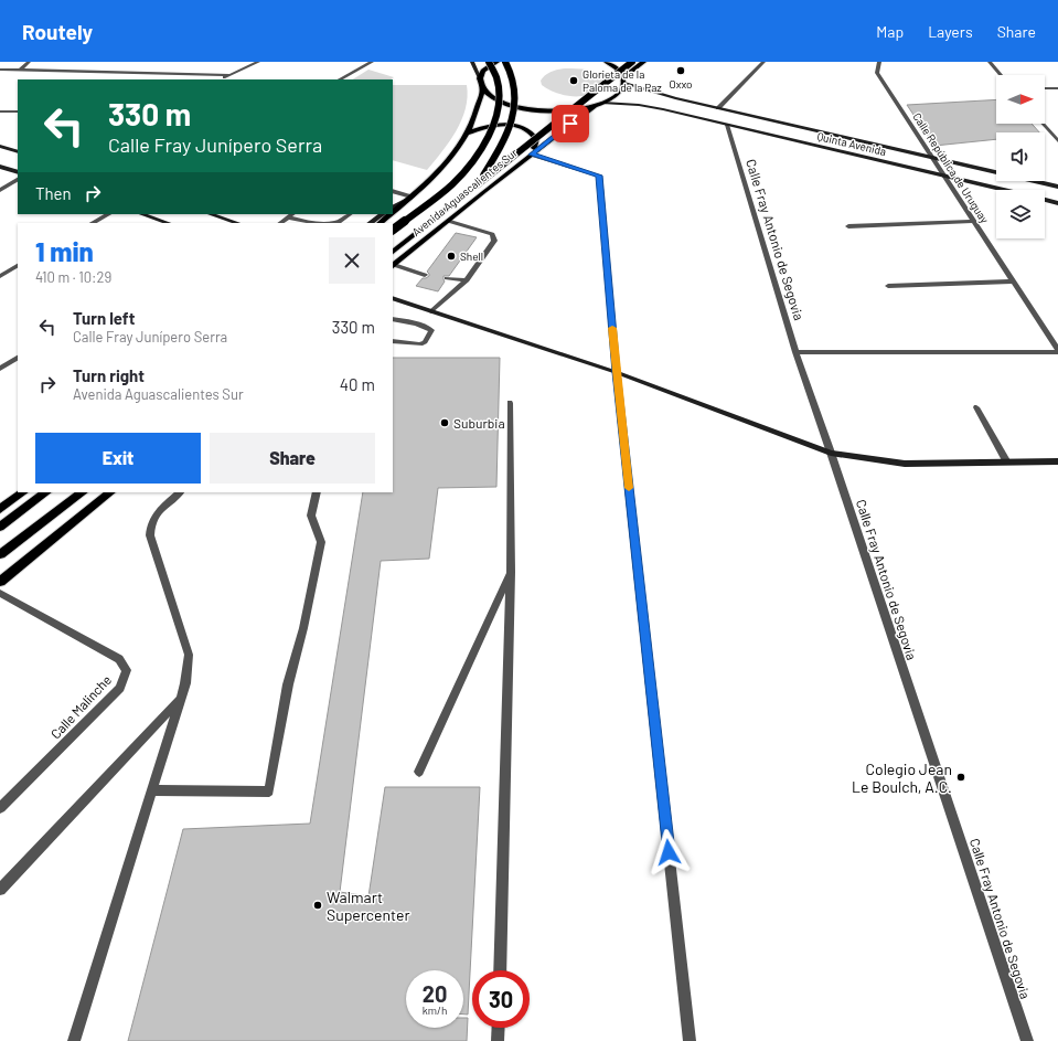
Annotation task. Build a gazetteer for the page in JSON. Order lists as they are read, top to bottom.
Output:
{
  "streets": {
    "main road": ["Avenida Aguascalientes Sur"],
    "street": [
      "Quinta Avenida",
      "Calle República de Uruguay",
      "Calle Fray Antonio de Segovia",
      "Calle Malinche"
    ]
  },
  "crossings": [
    ["Quinta Avenida", "Calle República de Uruguay"],
    ["Quinta Avenida", "Avenida Aguascalientes Sur"],
    ["Quinta Avenida", "Calle Fray Antonio de Segovia"]
  ],
  "places": [
    "Oxxo",
    "Glorieta de la Paloma de la Paz",
    "Shell",
    "Suburbia",
    "Colegio Jean Le Boulch, A.C.",
    "Walmart Supercenter"
  ],
  "north": "right",
  "page": {
    "header": "Routely",
    "nav": ["Map", "Layers", "Share"],
    "turn": ["330 m", "Calle Fray Junípero Serra"],
    "then": "Then",
    "heading": ["1 min", "410 m · 10:29"],
    "list": [
      {
        "name": "Turn left",
        "note": "Calle Fray Junípero Serra",
        "value": "330 m"
      },
      {
        "name": "Turn right",
        "note": "Avenida Aguascalientes Sur",
        "value": "40 m"
      }
    ],
    "buttons": ["Exit", "Share"],
    "speed": "20 km/h",
    "limit": "30"
  }
}
